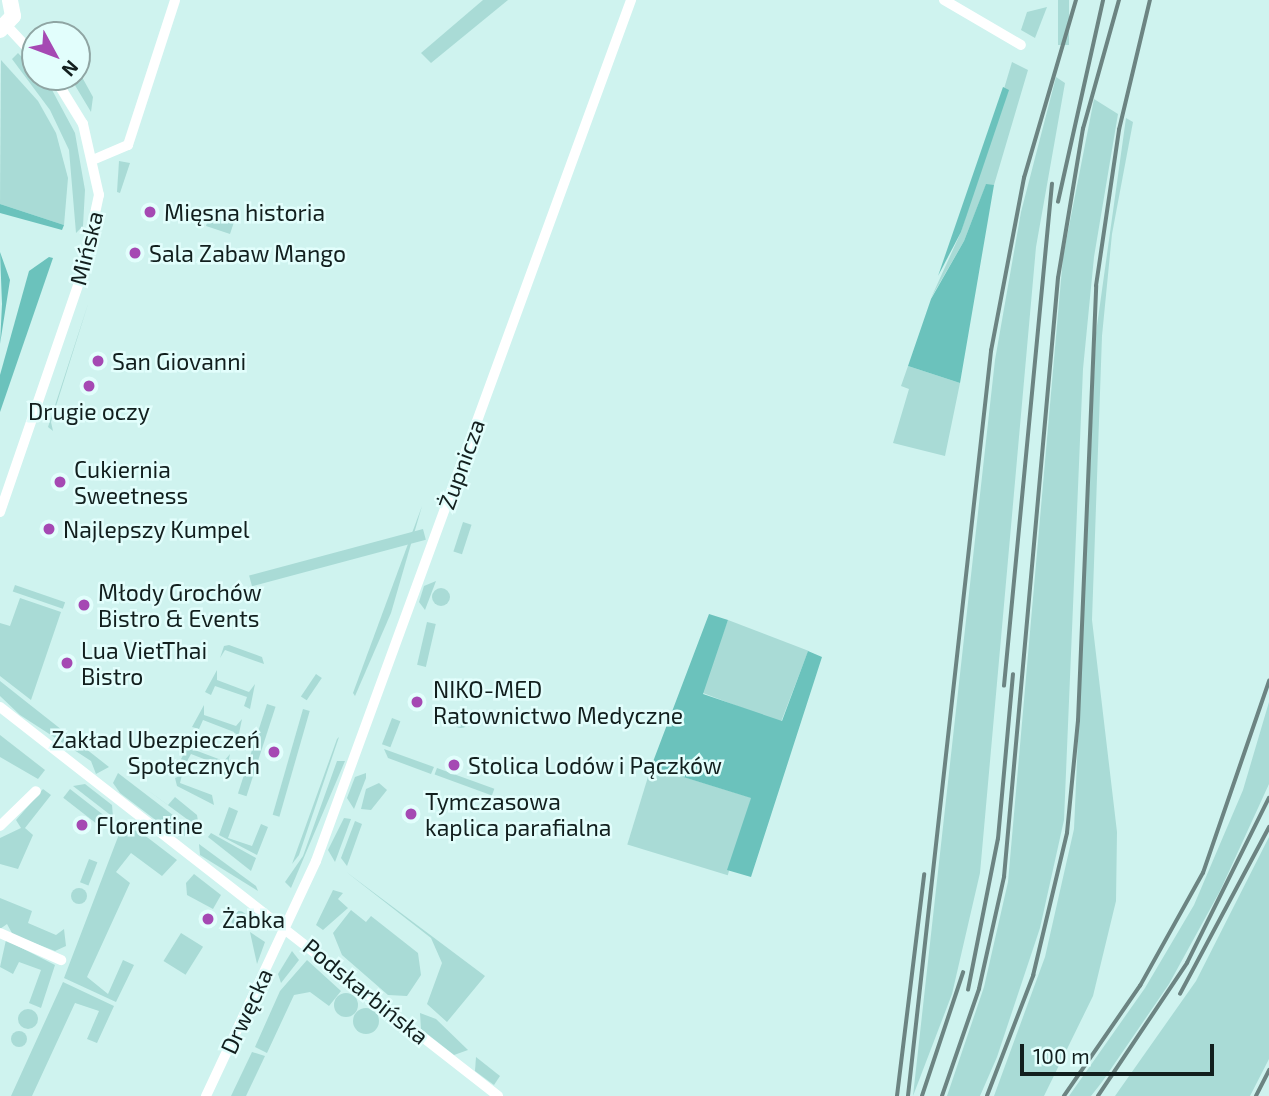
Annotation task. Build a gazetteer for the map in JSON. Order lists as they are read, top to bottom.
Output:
{
  "streets": {
    "street": [
      "Mińska",
      "Żupnicza",
      "Podskarbińska",
      "Drwęcka"
    ]
  },
  "crossings": [
    ["Żupnicza", "Podskarbińska"],
    ["Żupnicza", "Drwęcka"],
    ["Podskarbińska", "Drwęcka"]
  ],
  "places": [
    "Mięsna historia",
    "Sala Zabaw Mango",
    "San Giovanni",
    "Drugie oczy",
    "Cukiernia Sweetness",
    "Najlepszy Kumpel",
    "Młody Grochów Bistro & Events",
    "Lua VietThai Bistro",
    "NIKO-MED Ratownictwo Medyczne",
    "Zakład Ubezpieczeń Społecznych",
    "Stolica Lodów i Pączków",
    "Tymczasowa kaplica parafialna",
    "Florentine",
    "Żabka"
  ],
  "scale_bar": "100 m",
  "north": "bottom right"
}
